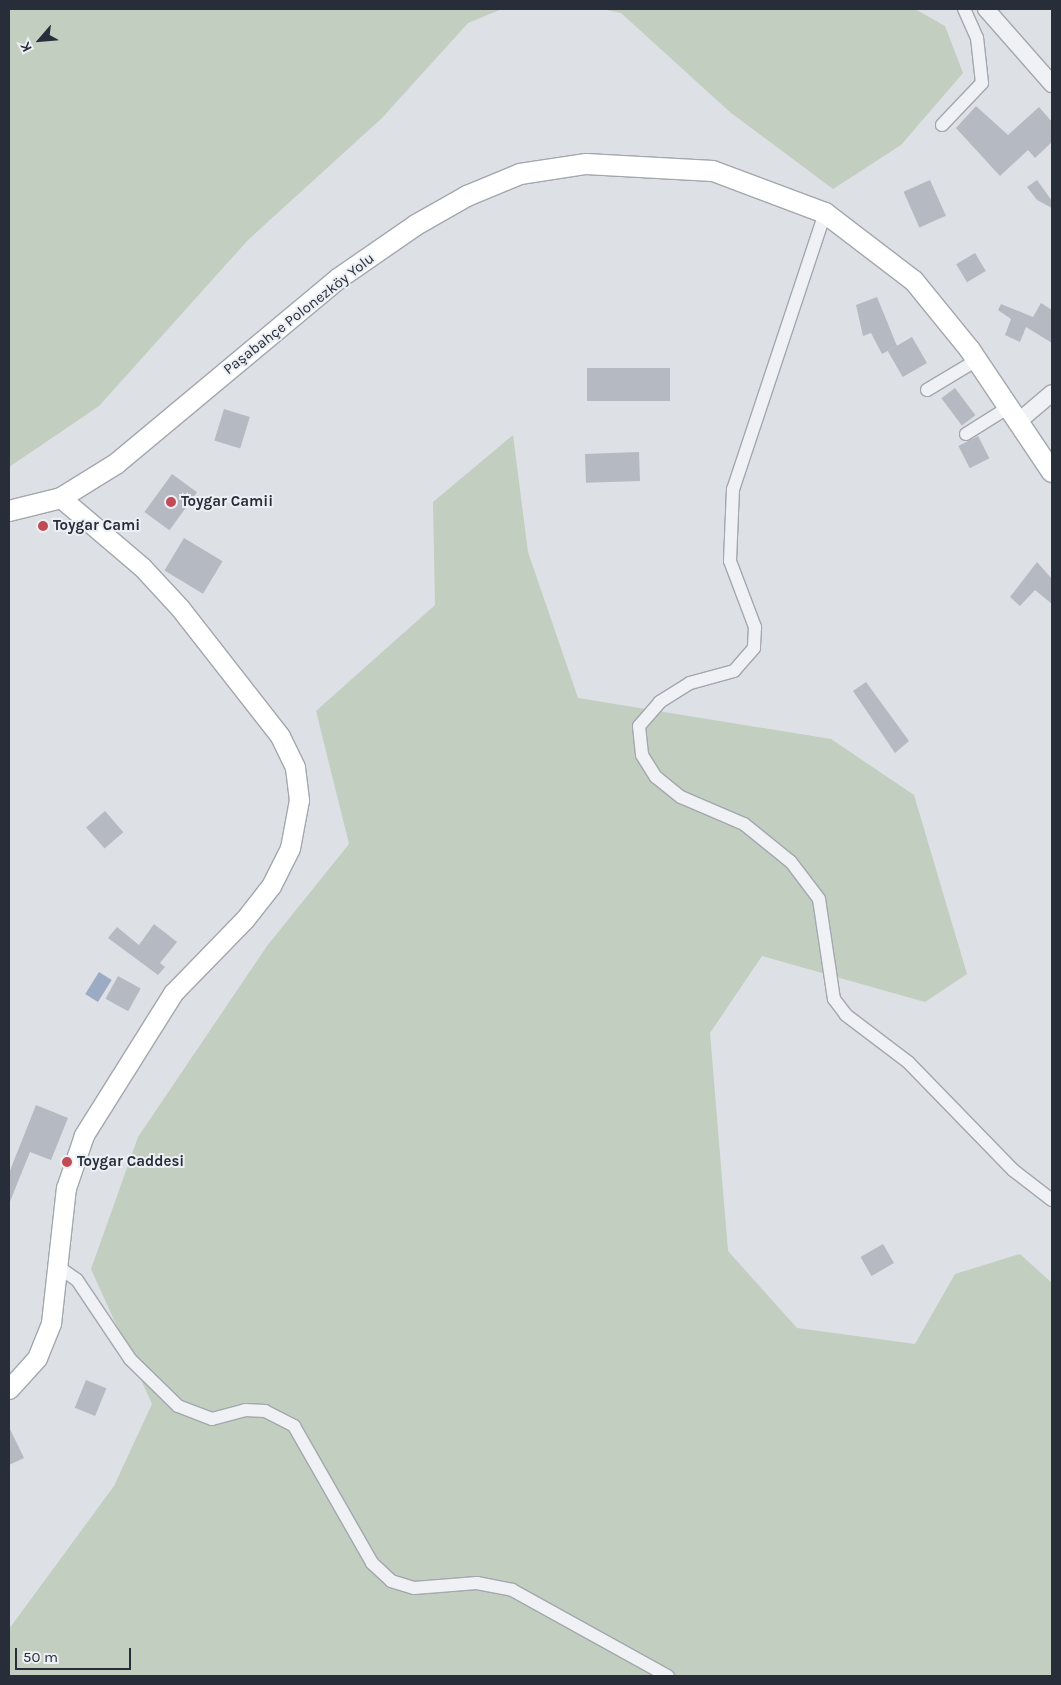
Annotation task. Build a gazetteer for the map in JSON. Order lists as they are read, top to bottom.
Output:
{
  "streets": {
    "main road": ["Paşabahçe Polonezköy Yolu"]
  },
  "places": ["Toygar Camii", "Toygar Cami", "Toygar Caddesi"],
  "scale_bar": "50 m",
  "north": "bottom left"
}
